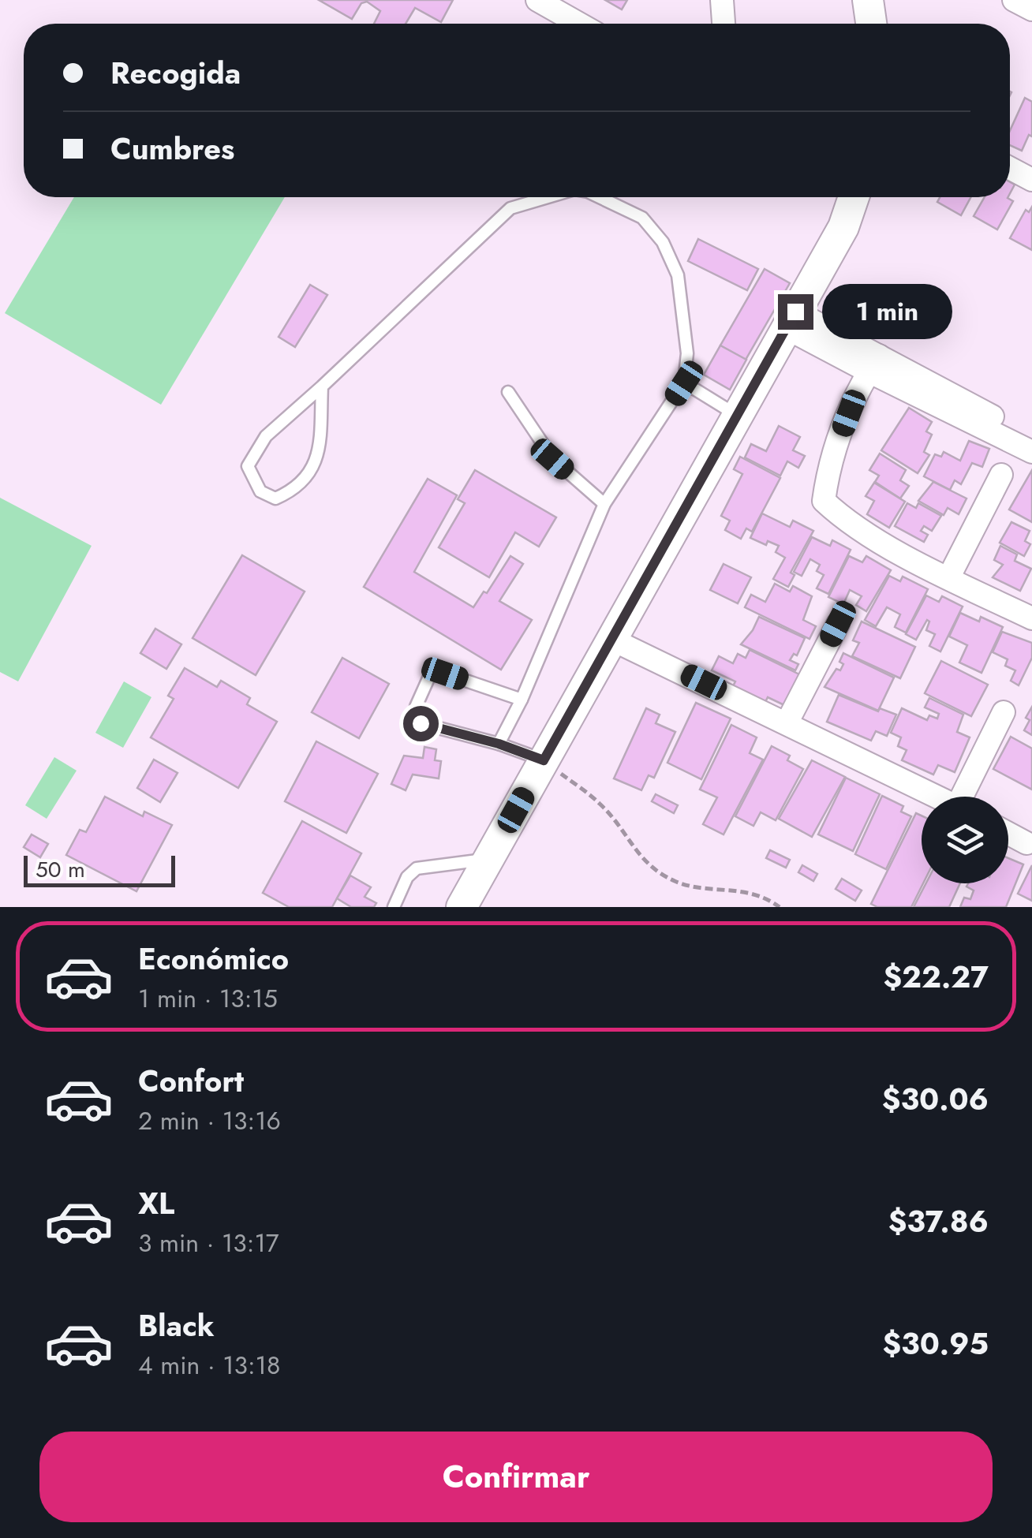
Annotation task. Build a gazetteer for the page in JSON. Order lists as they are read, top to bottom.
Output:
{
  "scale_bar": "50 m",
  "page": {
    "banner": ["Recogida", "Cumbres"],
    "bubble": "1 min",
    "scale": "50 m",
    "list": [
      {
        "name": "Económico",
        "note": "1 min · 13:15",
        "value": "$22.27"
      },
      {
        "name": "Confort",
        "note": "2 min · 13:16",
        "value": "$30.06"
      },
      {
        "name": "XL",
        "note": "3 min · 13:17",
        "value": "$37.86"
      },
      {
        "name": "Black",
        "note": "4 min · 13:18",
        "value": "$30.95"
      }
    ],
    "buttons": "Confirmar"
  }
}
